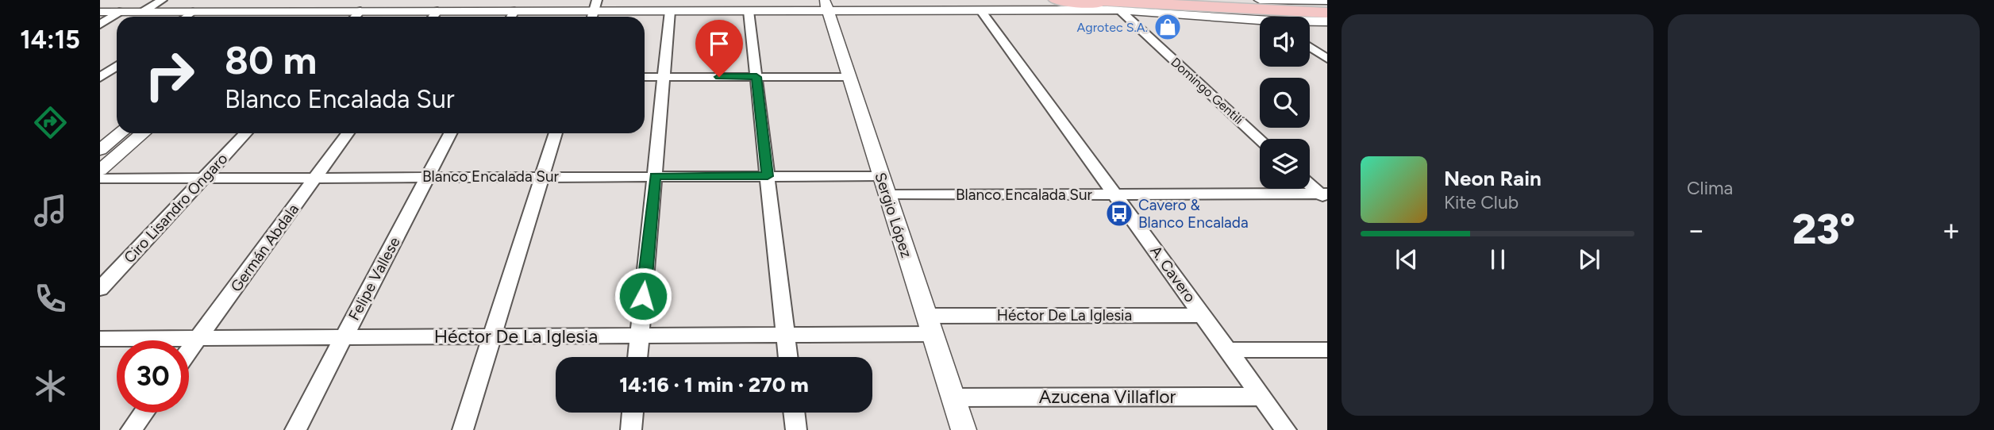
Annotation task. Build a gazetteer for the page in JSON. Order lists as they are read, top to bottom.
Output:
{
  "streets": {
    "street": [
      "Domingo Gentili",
      "Blanco Encalada Sur",
      "Ciro Lisandro Ongaro",
      "Sergio López",
      "Germán Abdala",
      "A. Cavero",
      "Felipe Vallese",
      "Héctor De La Iglesia",
      "Azucena Villaflor"
    ]
  },
  "crossings": [
    ["Blanco Encalada Sur", "Ciro Lisandro Ongaro"],
    ["Blanco Encalada Sur", "Sergio López"],
    ["Blanco Encalada Sur", "Germán Abdala"],
    ["Blanco Encalada Sur", "A. Cavero"],
    ["Blanco Encalada Sur", "Felipe Vallese"],
    ["Sergio López", "Héctor De La Iglesia"],
    ["Sergio López", "Azucena Villaflor"],
    ["Germán Abdala", "Héctor De La Iglesia"],
    ["A. Cavero", "Héctor De La Iglesia"],
    ["A. Cavero", "Azucena Villaflor"],
    ["Felipe Vallese", "Héctor De La Iglesia"]
  ],
  "places": {
    "shop": ["Agrotec S.A."],
    "bus stop": ["Cavero & Blanco Encalada"]
  },
  "page": {
    "tabs": "14:15",
    "tile": "Clima",
    "turn": ["80 m", "Blanco Encalada Sur"],
    "song": ["Neon Rain", "Kite Club"],
    "heat": ["−", "23°", "+"],
    "limit": "30",
    "trip": "14:16 · 1 min · 270 m"
  }
}
